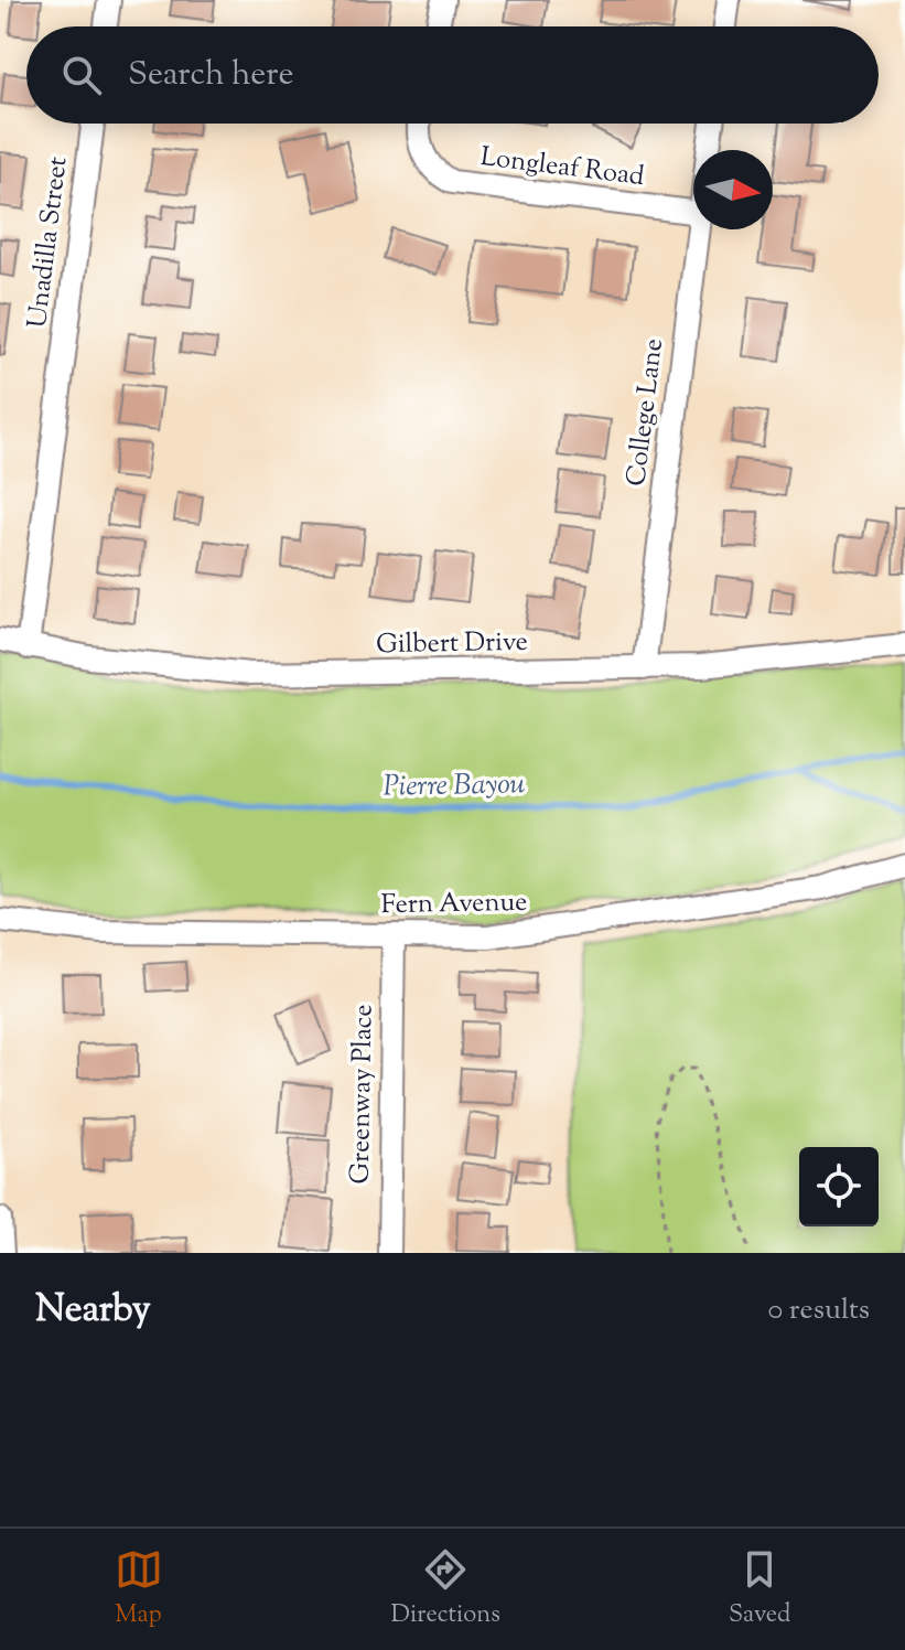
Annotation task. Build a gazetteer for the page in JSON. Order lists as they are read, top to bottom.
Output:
{
  "streets": {
    "street": [
      "Longleaf Road",
      "Unadilla Street",
      "College Lane",
      "Gilbert Drive",
      "Fern Avenue",
      "Greenway Place"
    ]
  },
  "crossings": [
    ["Unadilla Street", "Gilbert Drive"],
    ["College Lane", "Gilbert Drive"],
    ["Fern Avenue", "Greenway Place"]
  ],
  "water": ["Pierre Bayou"],
  "north": "right",
  "page": {
    "search": "Search here",
    "heading": ["Nearby", "0 results"],
    "nav": ["Map", "Directions", "Saved"]
  }
}
